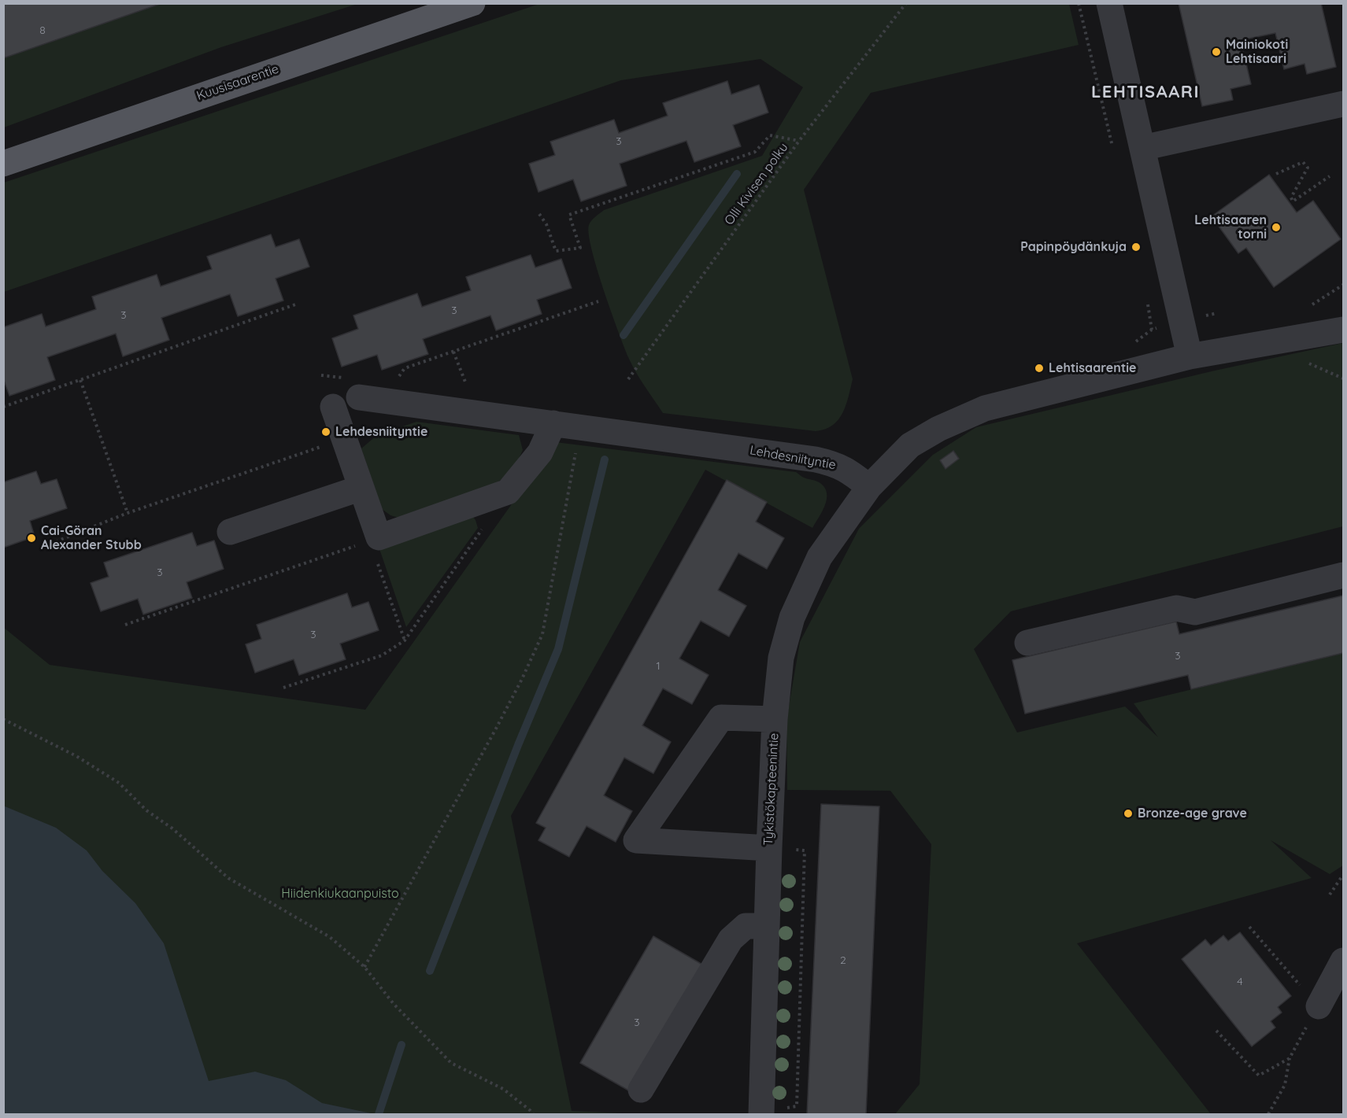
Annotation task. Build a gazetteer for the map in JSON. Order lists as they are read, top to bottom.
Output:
{
  "streets": {
    "main road": ["Kuusisaarentie"],
    "street": ["Lehdesniityntie", "Tykistökapteenintie"],
    "path": ["Olli Kivisen polku"]
  },
  "crossings": [
    ["Lehdesniityntie", "Tykistökapteenintie"]
  ],
  "districts": ["LEHTISAARI"],
  "parks": ["Hiidenkiukaanpuisto"],
  "places": [
    "Mainiokoti Lehtisaari",
    "Lehtisaaren torni",
    "Papinpöydänkuja",
    "Lehtisaarentie",
    "Lehdesniityntie",
    "Cai-Göran Alexander Stubb",
    "Bronze-age grave"
  ],
  "house_numbers": [
    "8",
    "3",
    "3",
    "3",
    "3",
    "3",
    "3",
    "1",
    "2",
    "4",
    "3"
  ]
}
